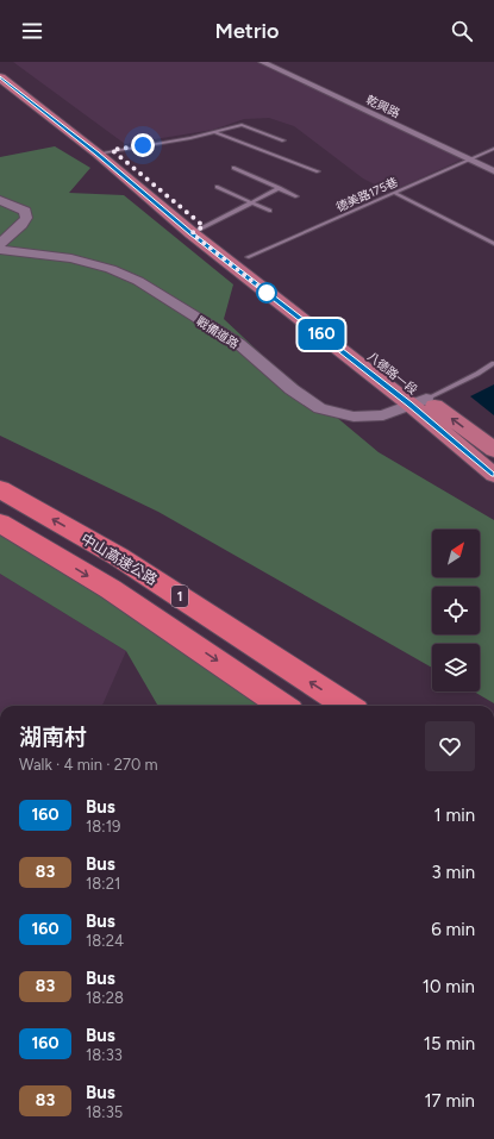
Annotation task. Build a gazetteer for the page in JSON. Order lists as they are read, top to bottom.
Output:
{
  "streets": {
    "highway": ["中山高速公路", "1"],
    "main road": ["八德路一段"],
    "street": ["乾興路", "戰備道路"],
    "lane": ["德美路175巷"]
  },
  "crossings": [
    ["乾興路", "德美路175巷"],
    ["德美路175巷", "八德路一段"],
    ["戰備道路", "八德路一段"]
  ],
  "lines": ["bus line 160"],
  "north": "top right",
  "page": {
    "header": "Metrio",
    "on_map": "160",
    "heading": ["湖南村", "Walk · 4 min · 270 m"],
    "list": [
      {
        "mark": "160",
        "name": "Bus",
        "note": "18:19",
        "value": "1 min"
      },
      {
        "mark": "83",
        "name": "Bus",
        "note": "18:21",
        "value": "3 min"
      },
      {
        "mark": "160",
        "name": "Bus",
        "note": "18:24",
        "value": "6 min"
      },
      {
        "mark": "83",
        "name": "Bus",
        "note": "18:28",
        "value": "10 min"
      },
      {
        "mark": "160",
        "name": "Bus",
        "note": "18:33",
        "value": "15 min"
      },
      {
        "mark": "83",
        "name": "Bus",
        "note": "18:35",
        "value": "17 min"
      }
    ]
  }
}
